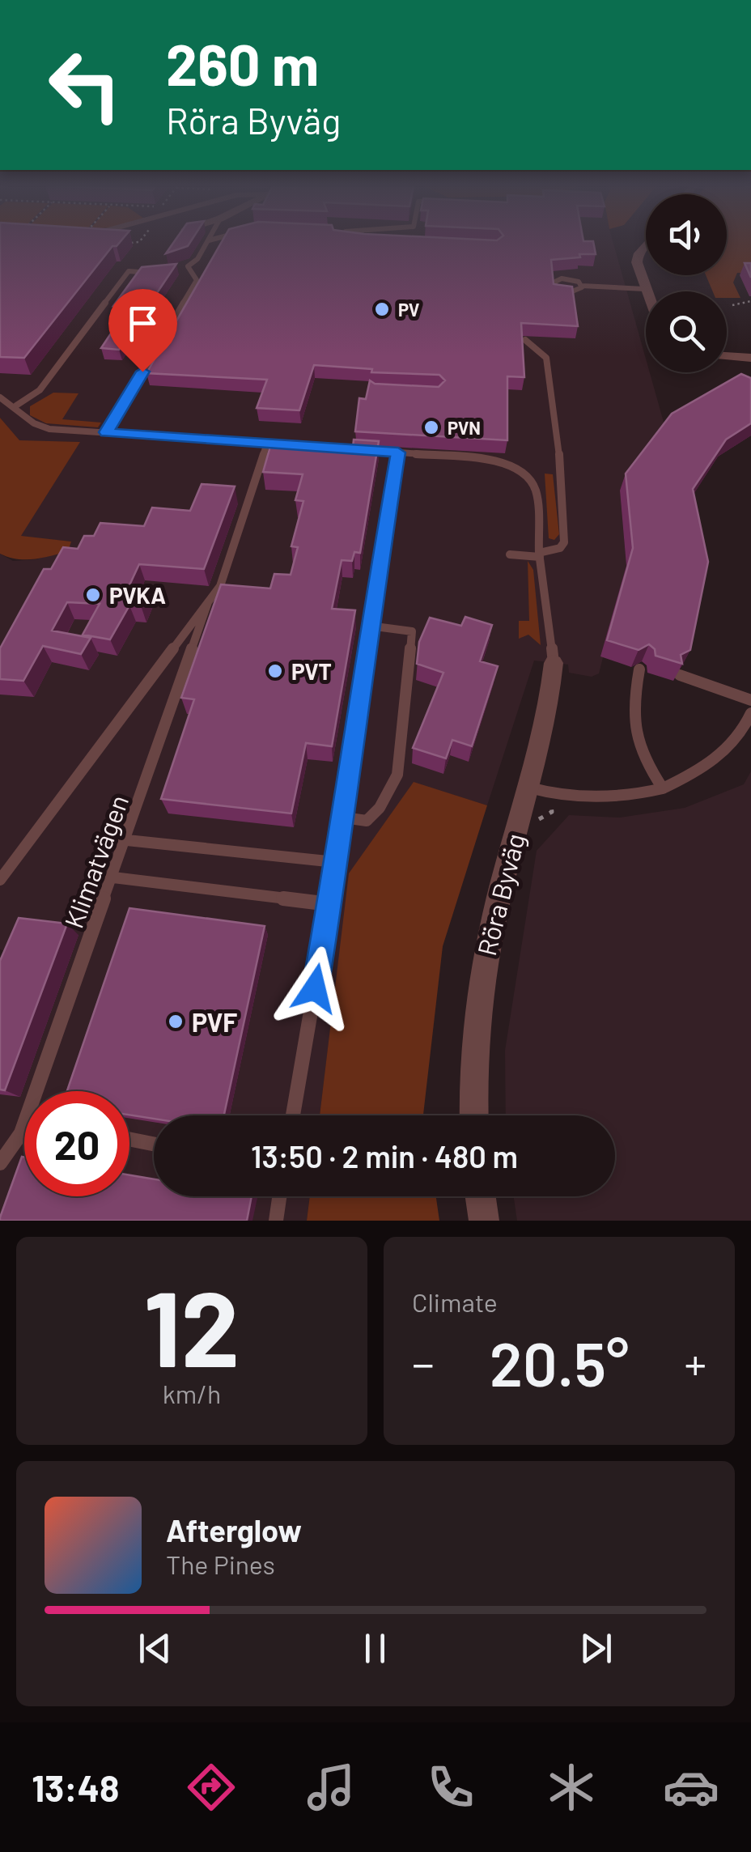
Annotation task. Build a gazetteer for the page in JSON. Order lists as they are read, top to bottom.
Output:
{
  "streets": {
    "street": ["Röra Byväg"],
    "lane": ["Klimatvägen"]
  },
  "places": [
    "PV",
    "PVN",
    "PVKA",
    "PVT",
    "PVF"
  ],
  "page": {
    "turn": ["260 m", "Röra Byväg"],
    "limit": "20",
    "trip": "13:50 · 2 min · 480 m",
    "tile": [
      ["12", "km/h"],
      "Climate"
    ],
    "heat": ["−", "20.5°", "+"],
    "song": ["Afterglow", "The Pines"],
    "tabs": "13:48"
  }
}
